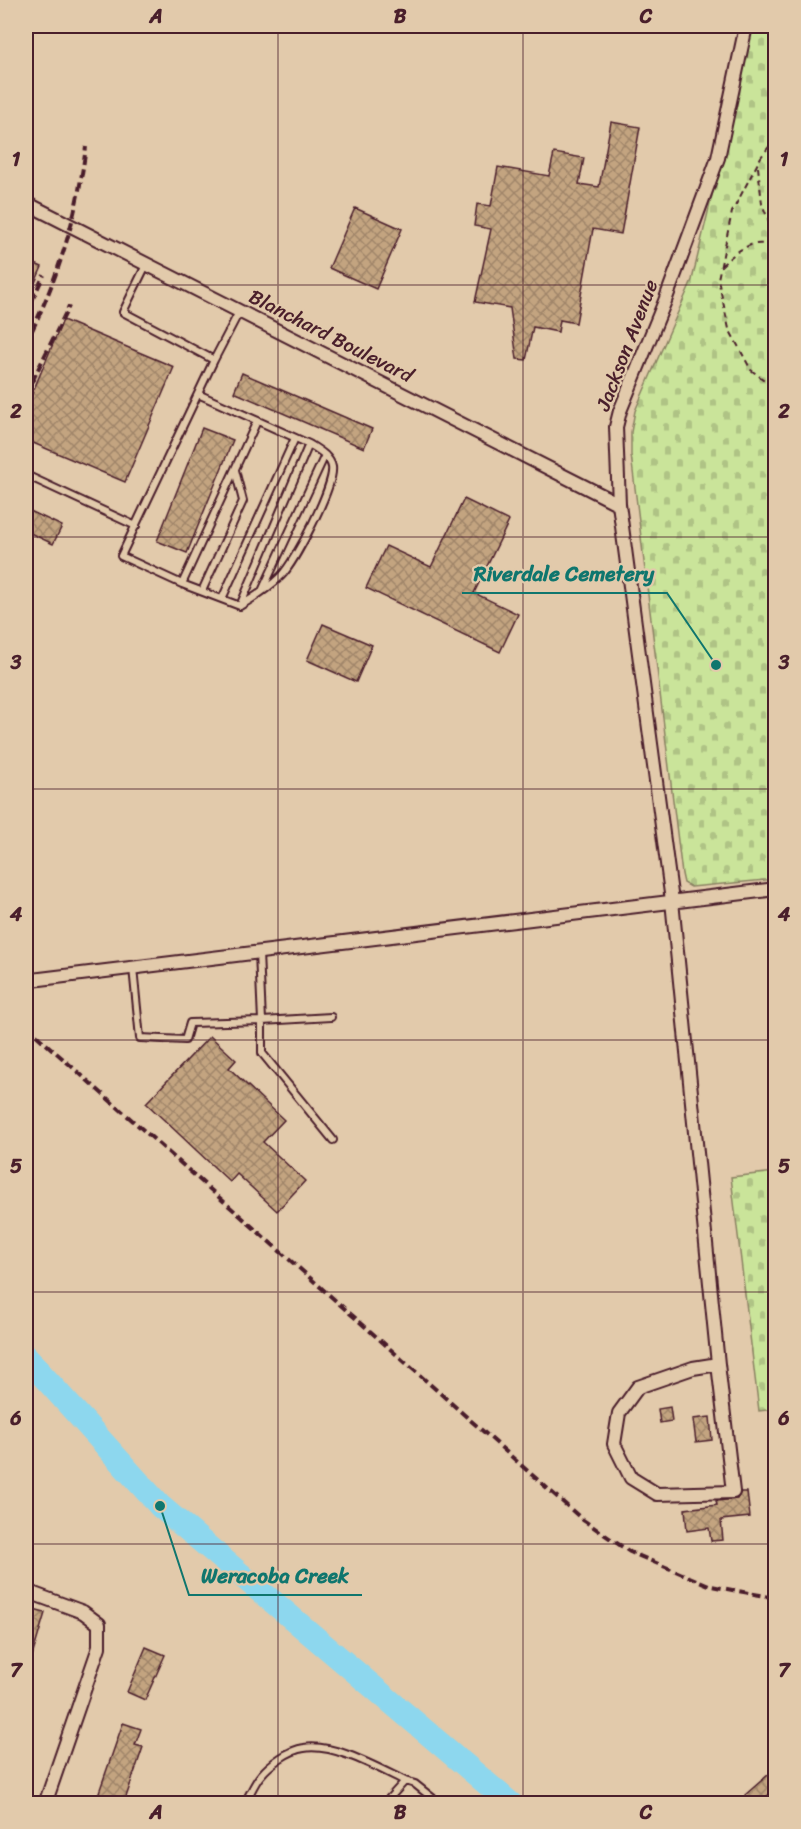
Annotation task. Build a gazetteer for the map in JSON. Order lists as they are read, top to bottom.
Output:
{
  "streets": {
    "street": ["Blanchard Boulevard", "Jackson Avenue"]
  },
  "crossings": [
    ["Blanchard Boulevard", "Jackson Avenue"]
  ],
  "places": ["Riverdale Cemetery", "Weracoba Creek"],
  "grid": {
    "columns": ["A", "B", "C"],
    "rows": [
      "1",
      "2",
      "3",
      "4",
      "5",
      "6",
      "7"
    ]
  }
}
